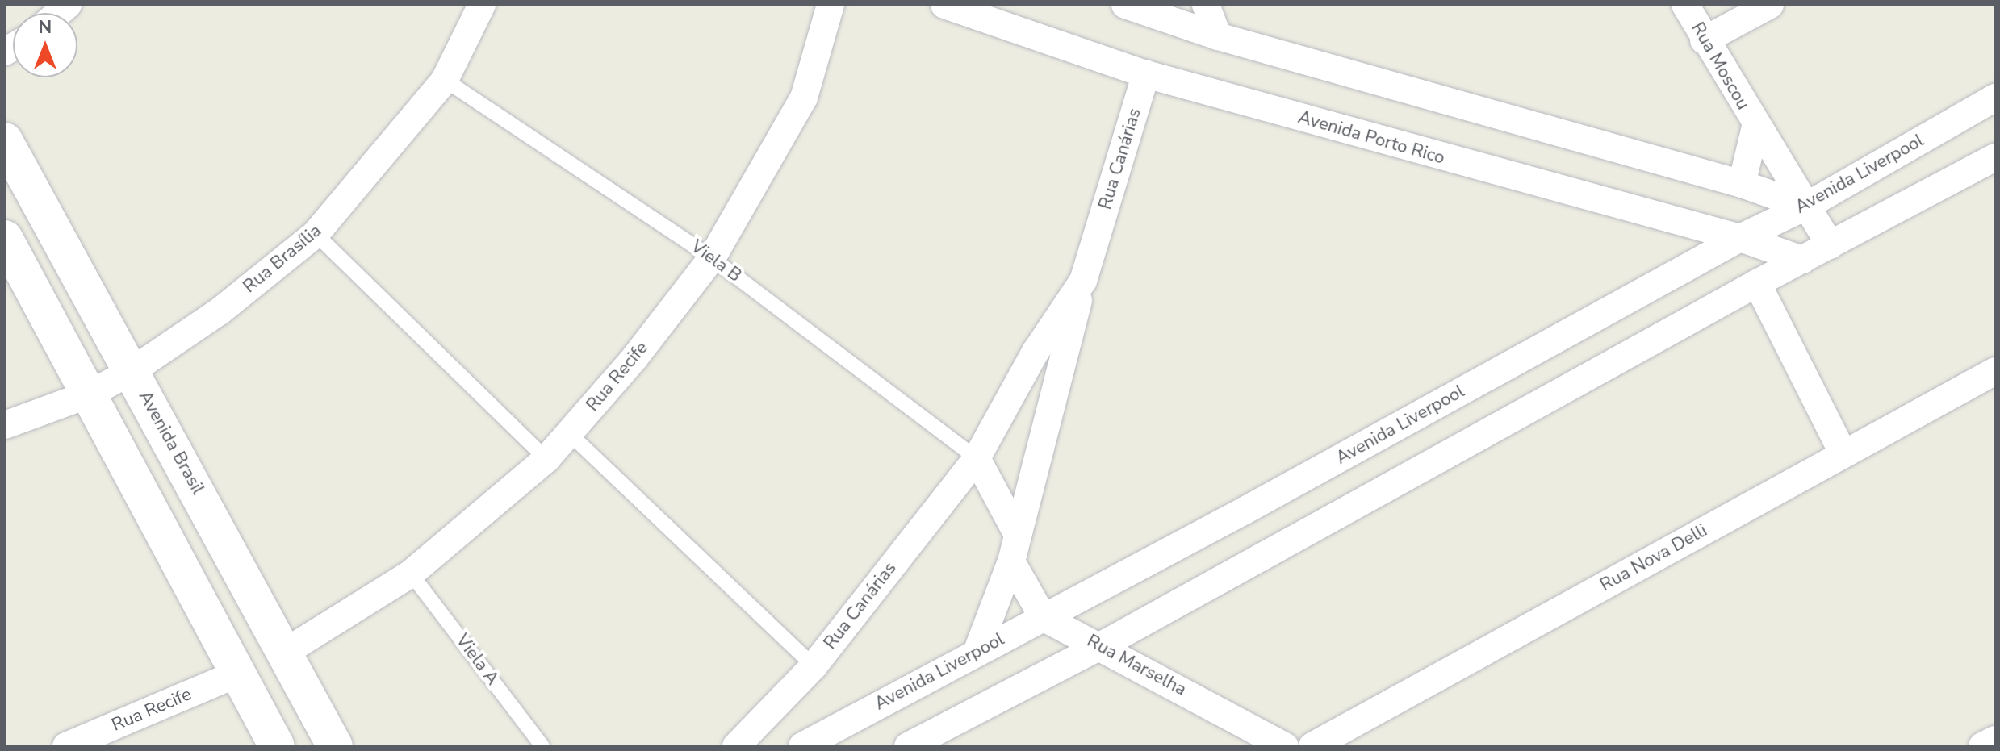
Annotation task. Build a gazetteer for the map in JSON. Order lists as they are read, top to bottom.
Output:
{
  "streets": {
    "main road": ["Avenida Brasil"],
    "street": [
      "Rua Moscou",
      "Avenida Porto Rico",
      "Rua Canárias",
      "Avenida Liverpool",
      "Rua Brasília",
      "Rua Recife",
      "Rua Nova Delli",
      "Rua Marselha"
    ],
    "lane": ["Viela B", "Viela A"]
  },
  "crossings": [
    ["Rua Moscou", "Avenida Liverpool"],
    ["Avenida Porto Rico", "Rua Canárias"],
    ["Avenida Porto Rico", "Avenida Liverpool"],
    ["Rua Canárias", "Avenida Liverpool"],
    ["Rua Canárias", "Viela B"],
    ["Avenida Liverpool", "Rua Marselha"],
    ["Rua Brasília", "Viela B"],
    ["Rua Brasília", "Avenida Brasil"],
    ["Viela B", "Rua Recife"],
    ["Rua Recife", "Avenida Brasil"],
    ["Rua Recife", "Viela A"]
  ],
  "north": "top"
}
